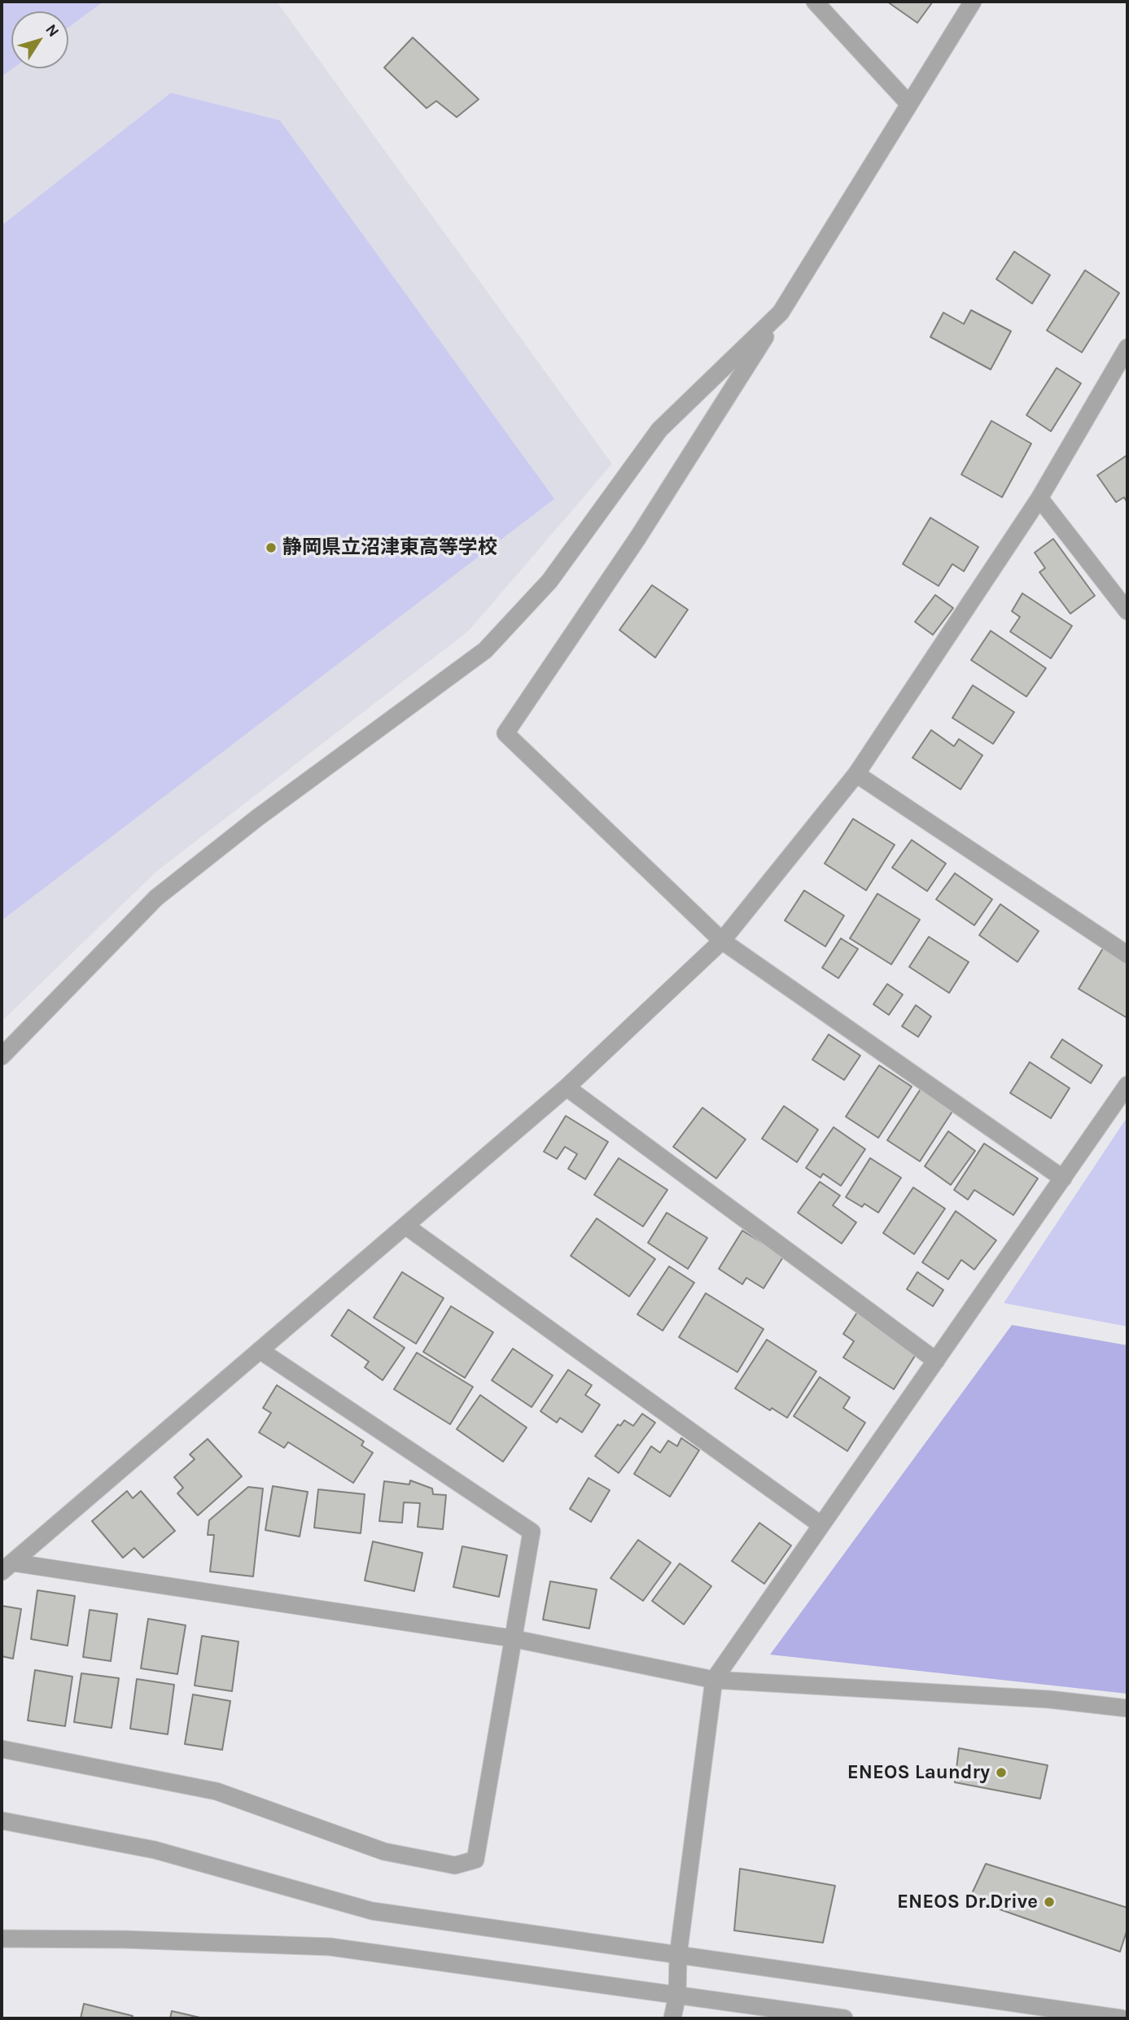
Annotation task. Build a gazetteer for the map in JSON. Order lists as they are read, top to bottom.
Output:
{
  "places": ["静岡県立沼津東高等学校", "ENEOS Laundry", "ENEOS Dr.Drive"],
  "north": "top right"
}
